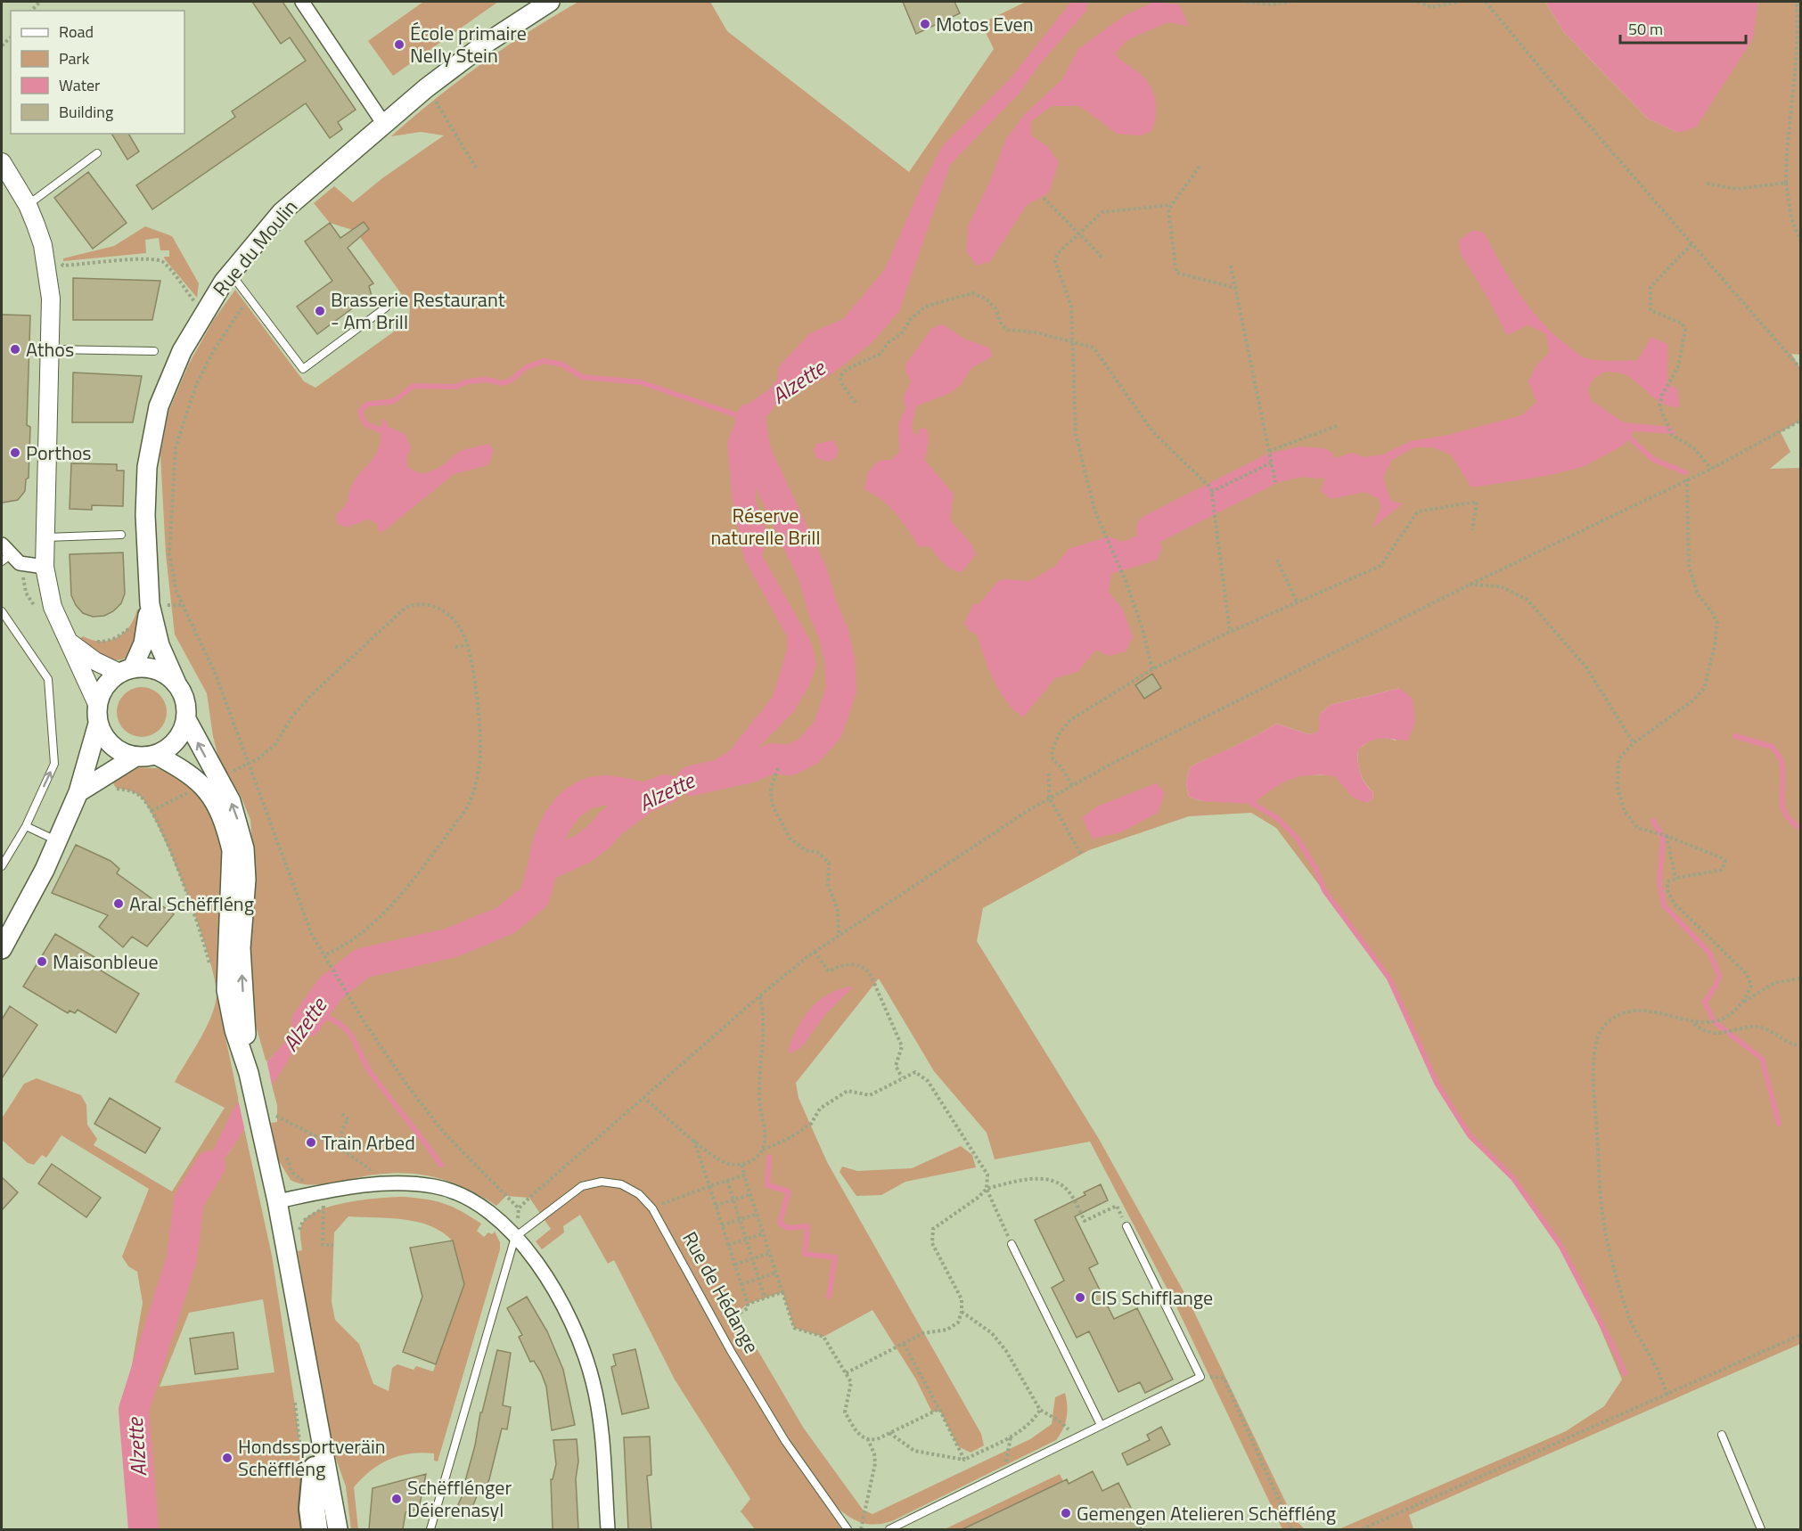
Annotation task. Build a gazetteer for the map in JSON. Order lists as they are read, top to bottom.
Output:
{
  "streets": {
    "main road": ["Rue du Moulin"],
    "lane": ["Rue de Hédange"]
  },
  "water": ["Alzette"],
  "parks": ["Réserve naturelle Brill"],
  "places": [
    "Motos Even",
    "École primaire Nelly Stein",
    "Brasserie Restaurant - Am Brill",
    "Athos",
    "Porthos",
    "Aral Schëffléng",
    "Maisonbleue",
    "Train Arbed",
    "CIS Schifflange",
    "Hondssportveräin Schëffléng",
    "Schëfflénger Déierenasyl",
    "Gemengen Atelieren Schëffléng"
  ],
  "legend": [
    "Road",
    "Park",
    "Water",
    "Building"
  ],
  "scale_bar": "50 m"
}
